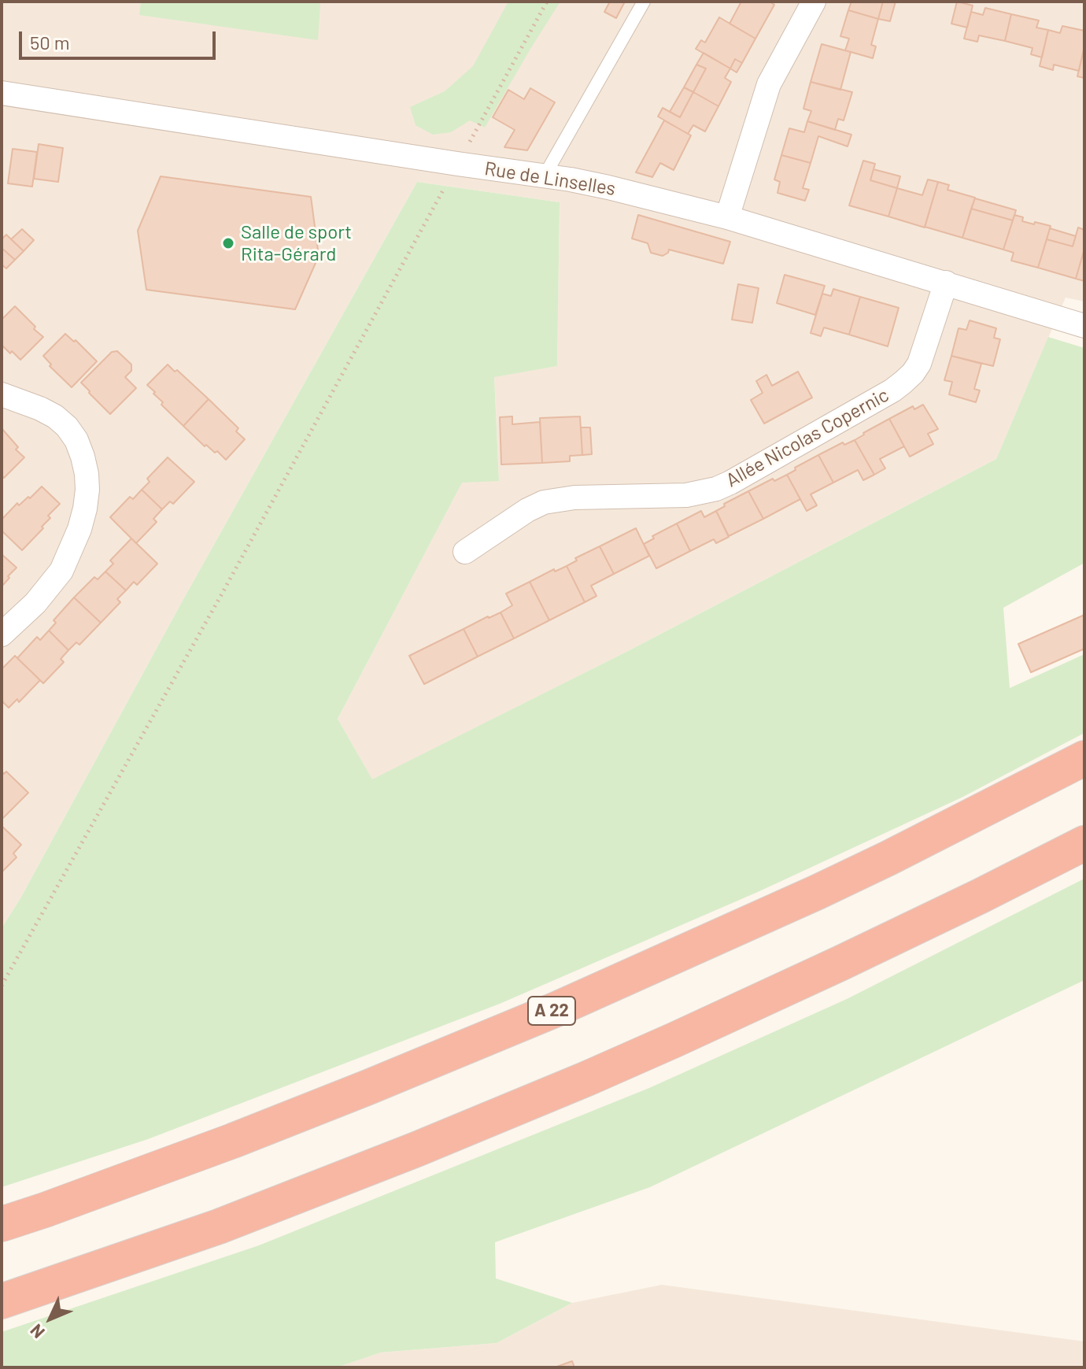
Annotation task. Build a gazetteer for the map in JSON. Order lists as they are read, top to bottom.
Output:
{
  "streets": {
    "highway": ["A 22"],
    "street": ["Rue de Linselles", "Allée Nicolas Copernic"]
  },
  "crossings": [
    ["Rue de Linselles", "Allée Nicolas Copernic"]
  ],
  "places": ["Salle de sport Rita-Gérard"],
  "scale_bar": "50 m",
  "north": "bottom left"
}
